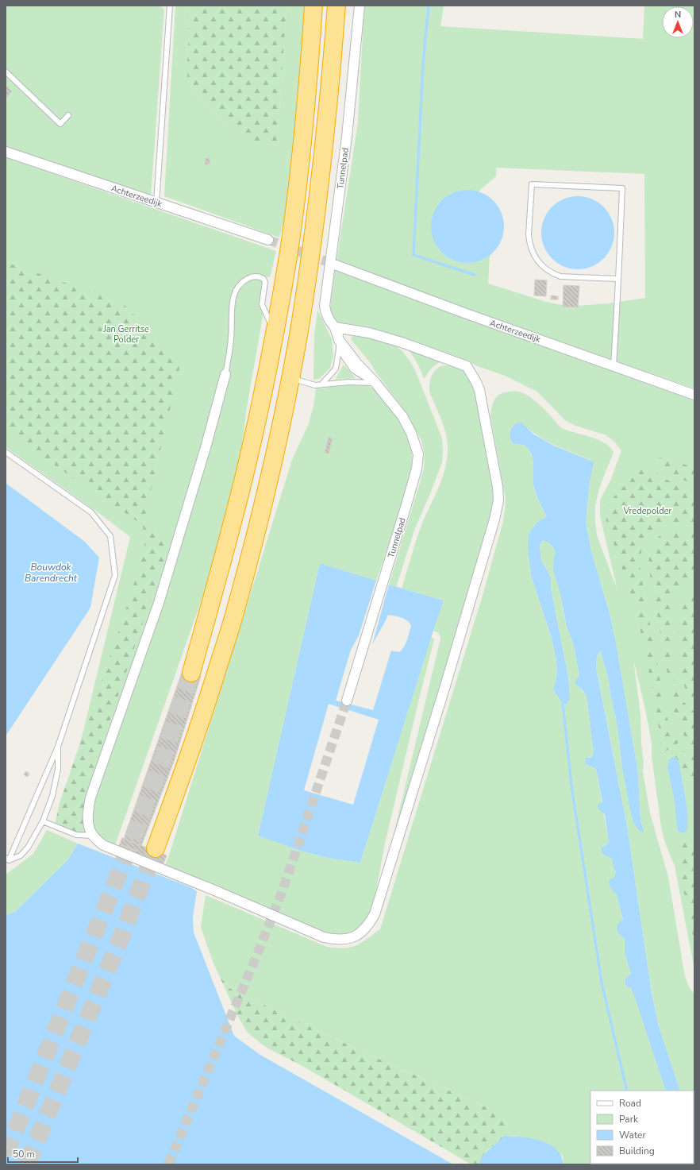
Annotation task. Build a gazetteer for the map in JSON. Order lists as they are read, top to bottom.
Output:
{
  "streets": {
    "street": ["Tunnelpad", "Achterzeedijk"]
  },
  "water": ["Bouwdok Barendrecht"],
  "parks": ["Jan Gerritse Polder", "Vredepolder"],
  "legend": [
    "Road",
    "Park",
    "Water",
    "Building"
  ],
  "scale_bar": "50 m",
  "north": "top"
}
